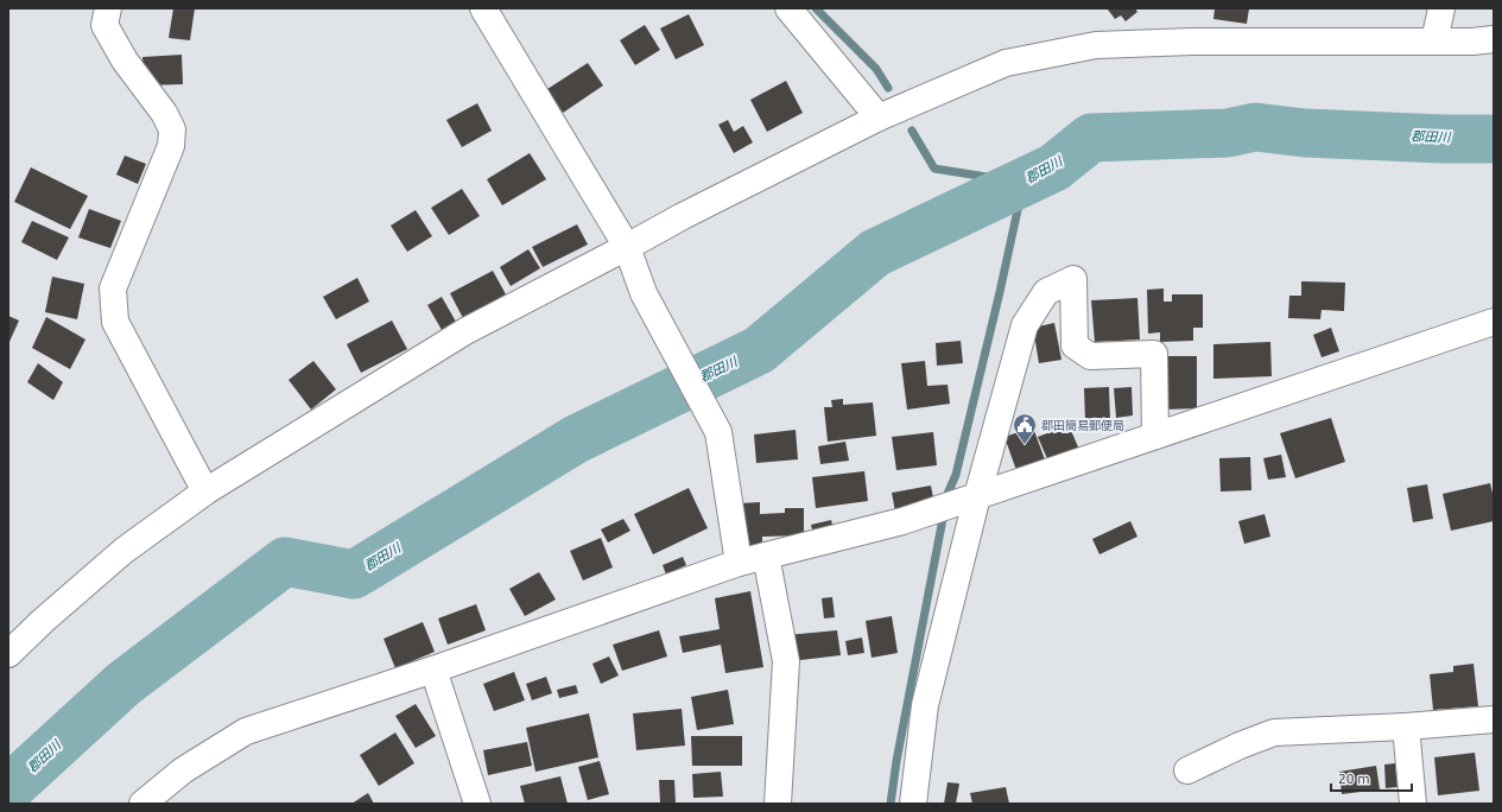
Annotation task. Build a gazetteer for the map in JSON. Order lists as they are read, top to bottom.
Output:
{
  "water": ["郡田川"],
  "places": {
    "public building": ["郡田簡易郵便局"]
  },
  "scale_bar": "20 m"
}
